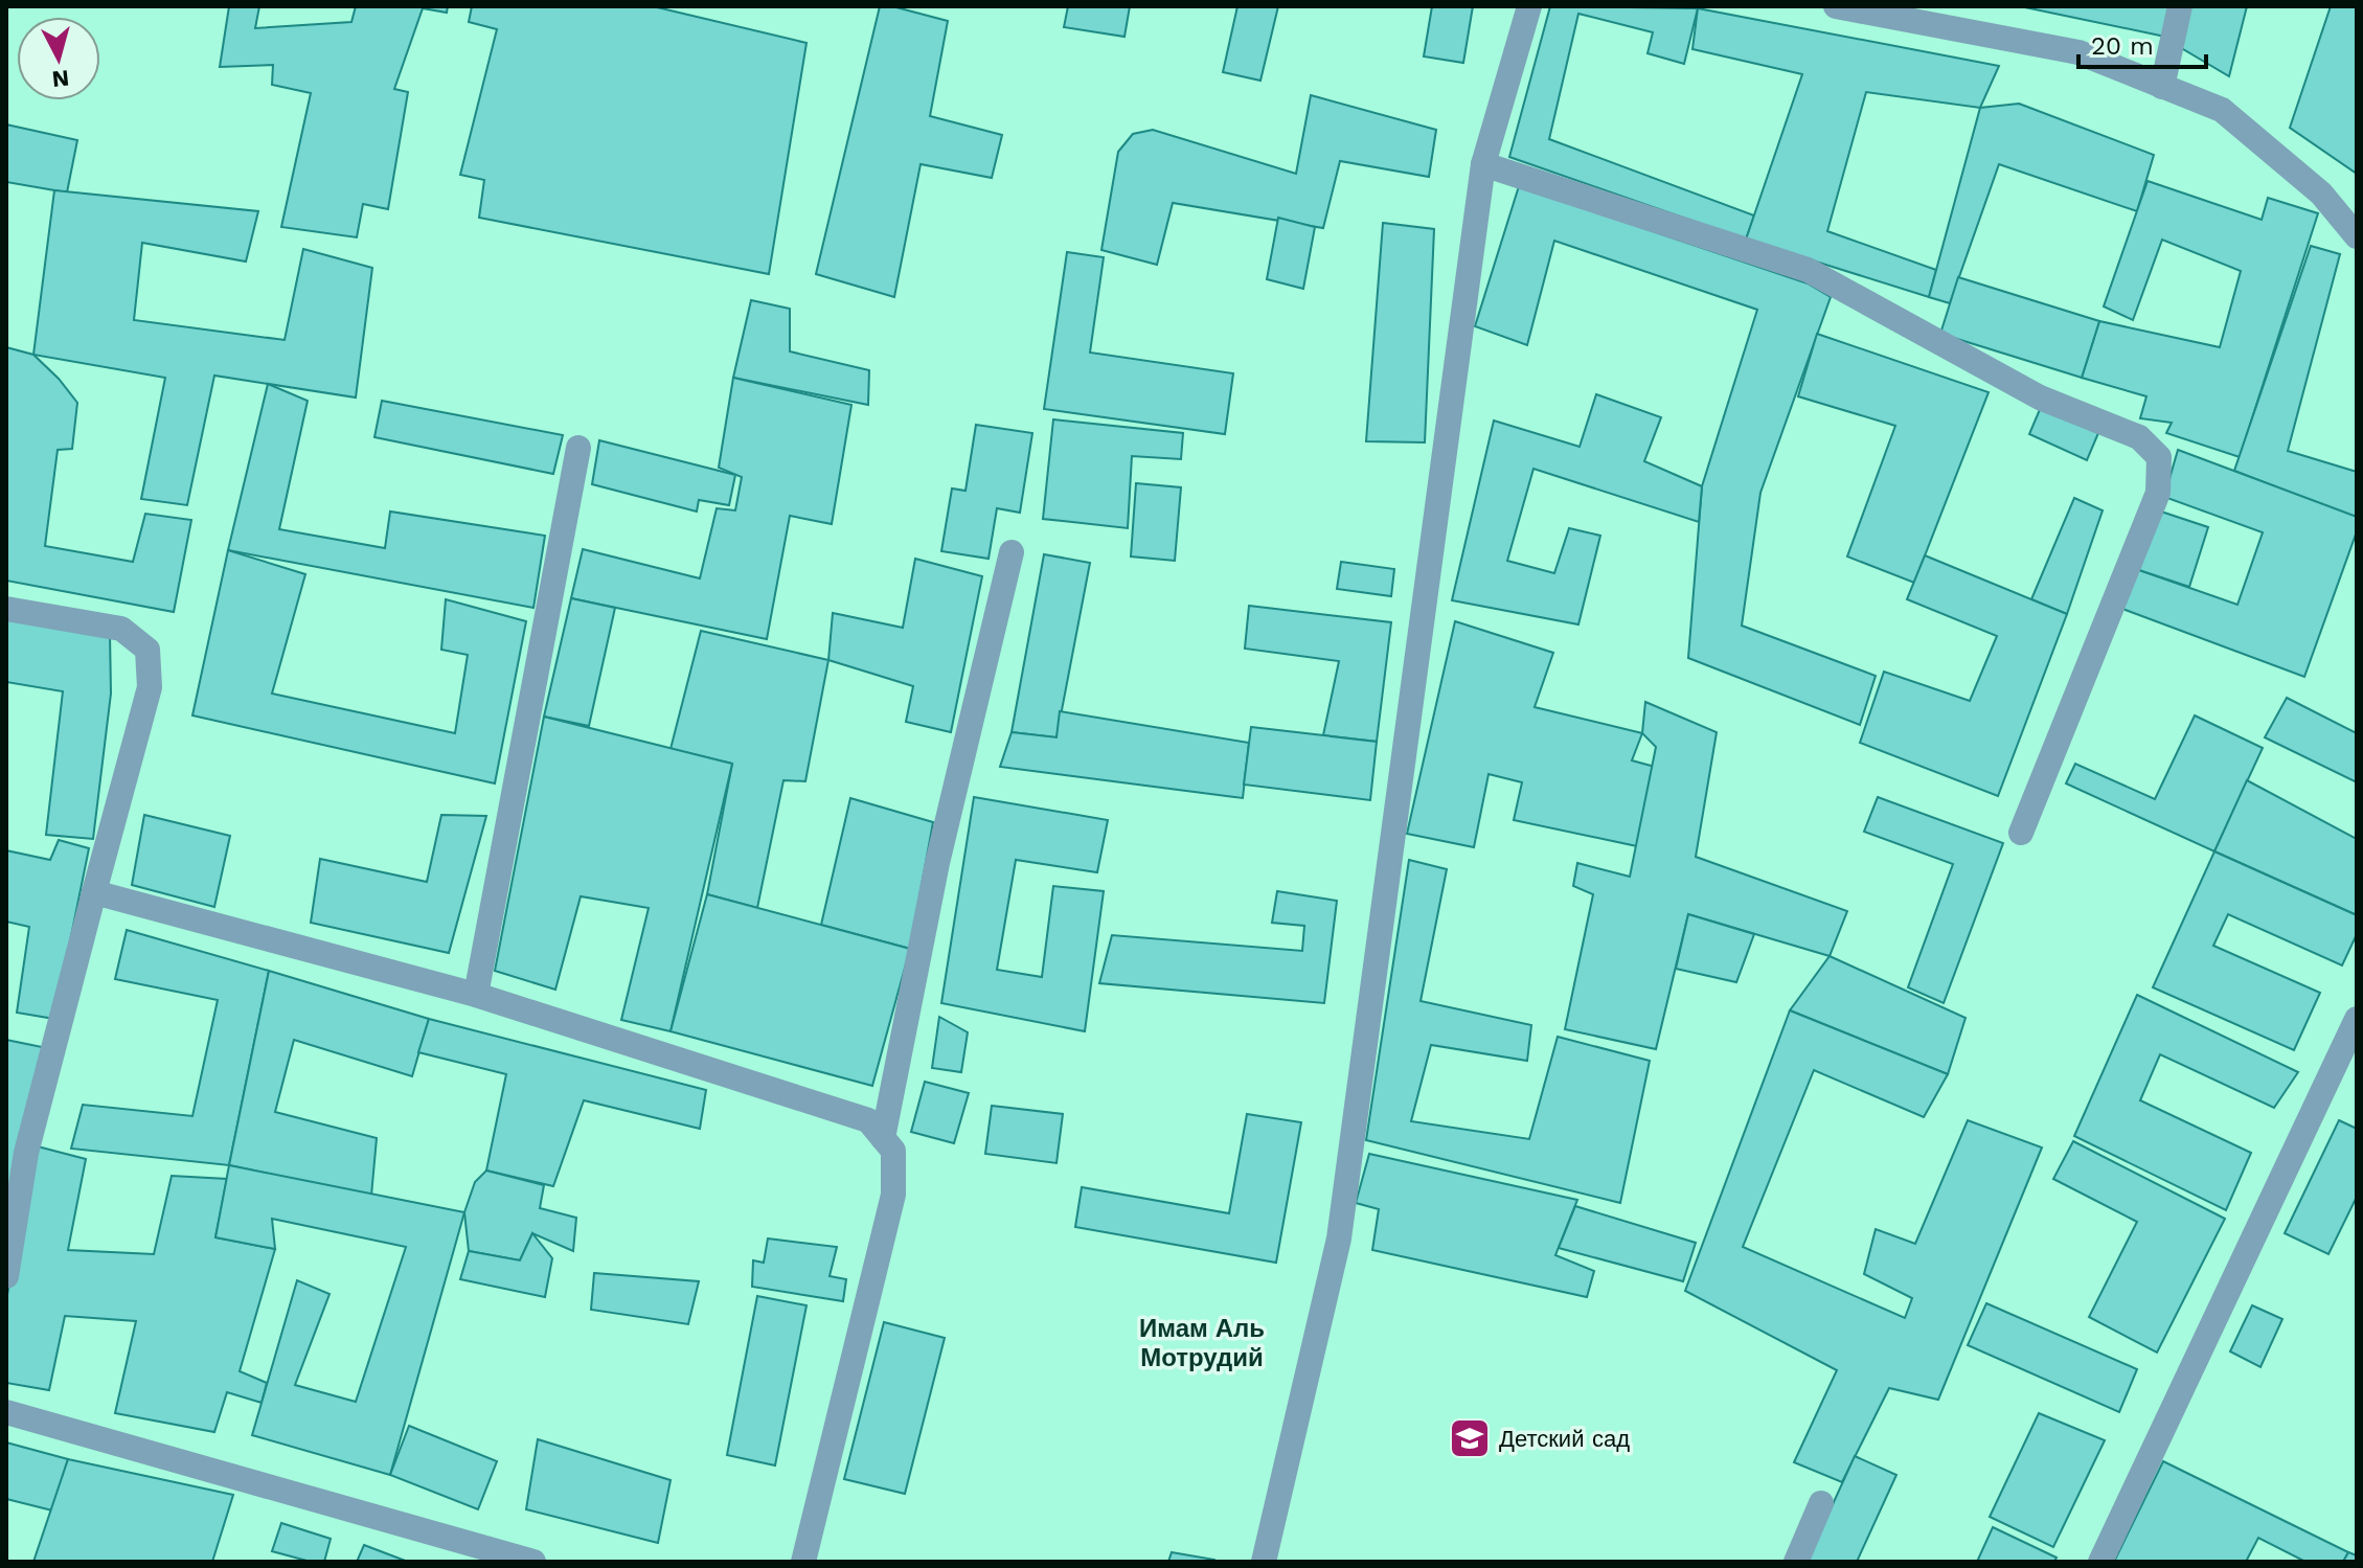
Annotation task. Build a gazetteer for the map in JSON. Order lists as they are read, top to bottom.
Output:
{
  "districts": ["Имам Аль Мотрудий"],
  "places": {
    "school or university": ["Детский сад"]
  },
  "scale_bar": "20 m",
  "north": "bottom"
}
